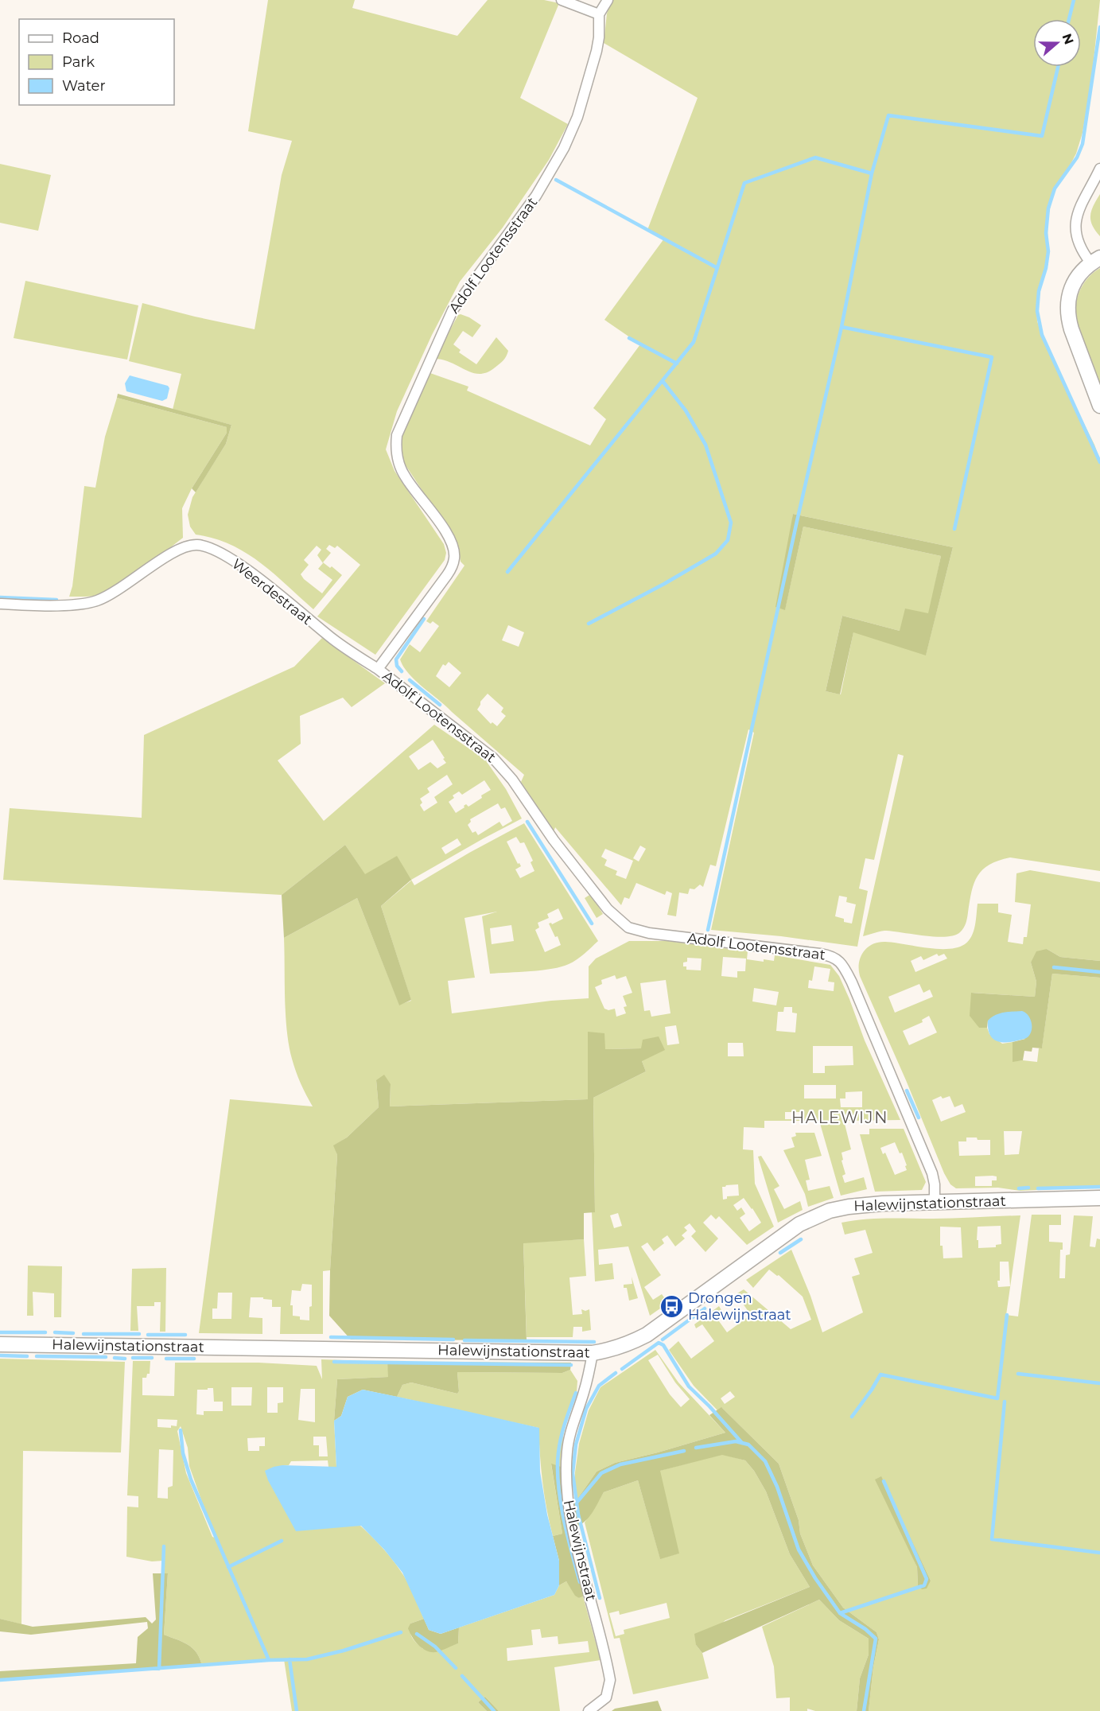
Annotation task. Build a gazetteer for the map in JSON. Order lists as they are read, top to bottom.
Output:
{
  "streets": {
    "street": [
      "Adolf Lootensstraat",
      "Weerdestraat",
      "Halewijnstationstraat",
      "Halewijnstraat"
    ]
  },
  "crossings": [
    ["Adolf Lootensstraat", "Weerdestraat"],
    ["Adolf Lootensstraat", "Halewijnstationstraat"],
    ["Halewijnstationstraat", "Halewijnstraat"]
  ],
  "districts": ["HALEWIJN"],
  "places": {
    "bus stop": ["Drongen Halewijnstraat"]
  },
  "legend": ["Road", "Park", "Water"],
  "north": "right"
}
